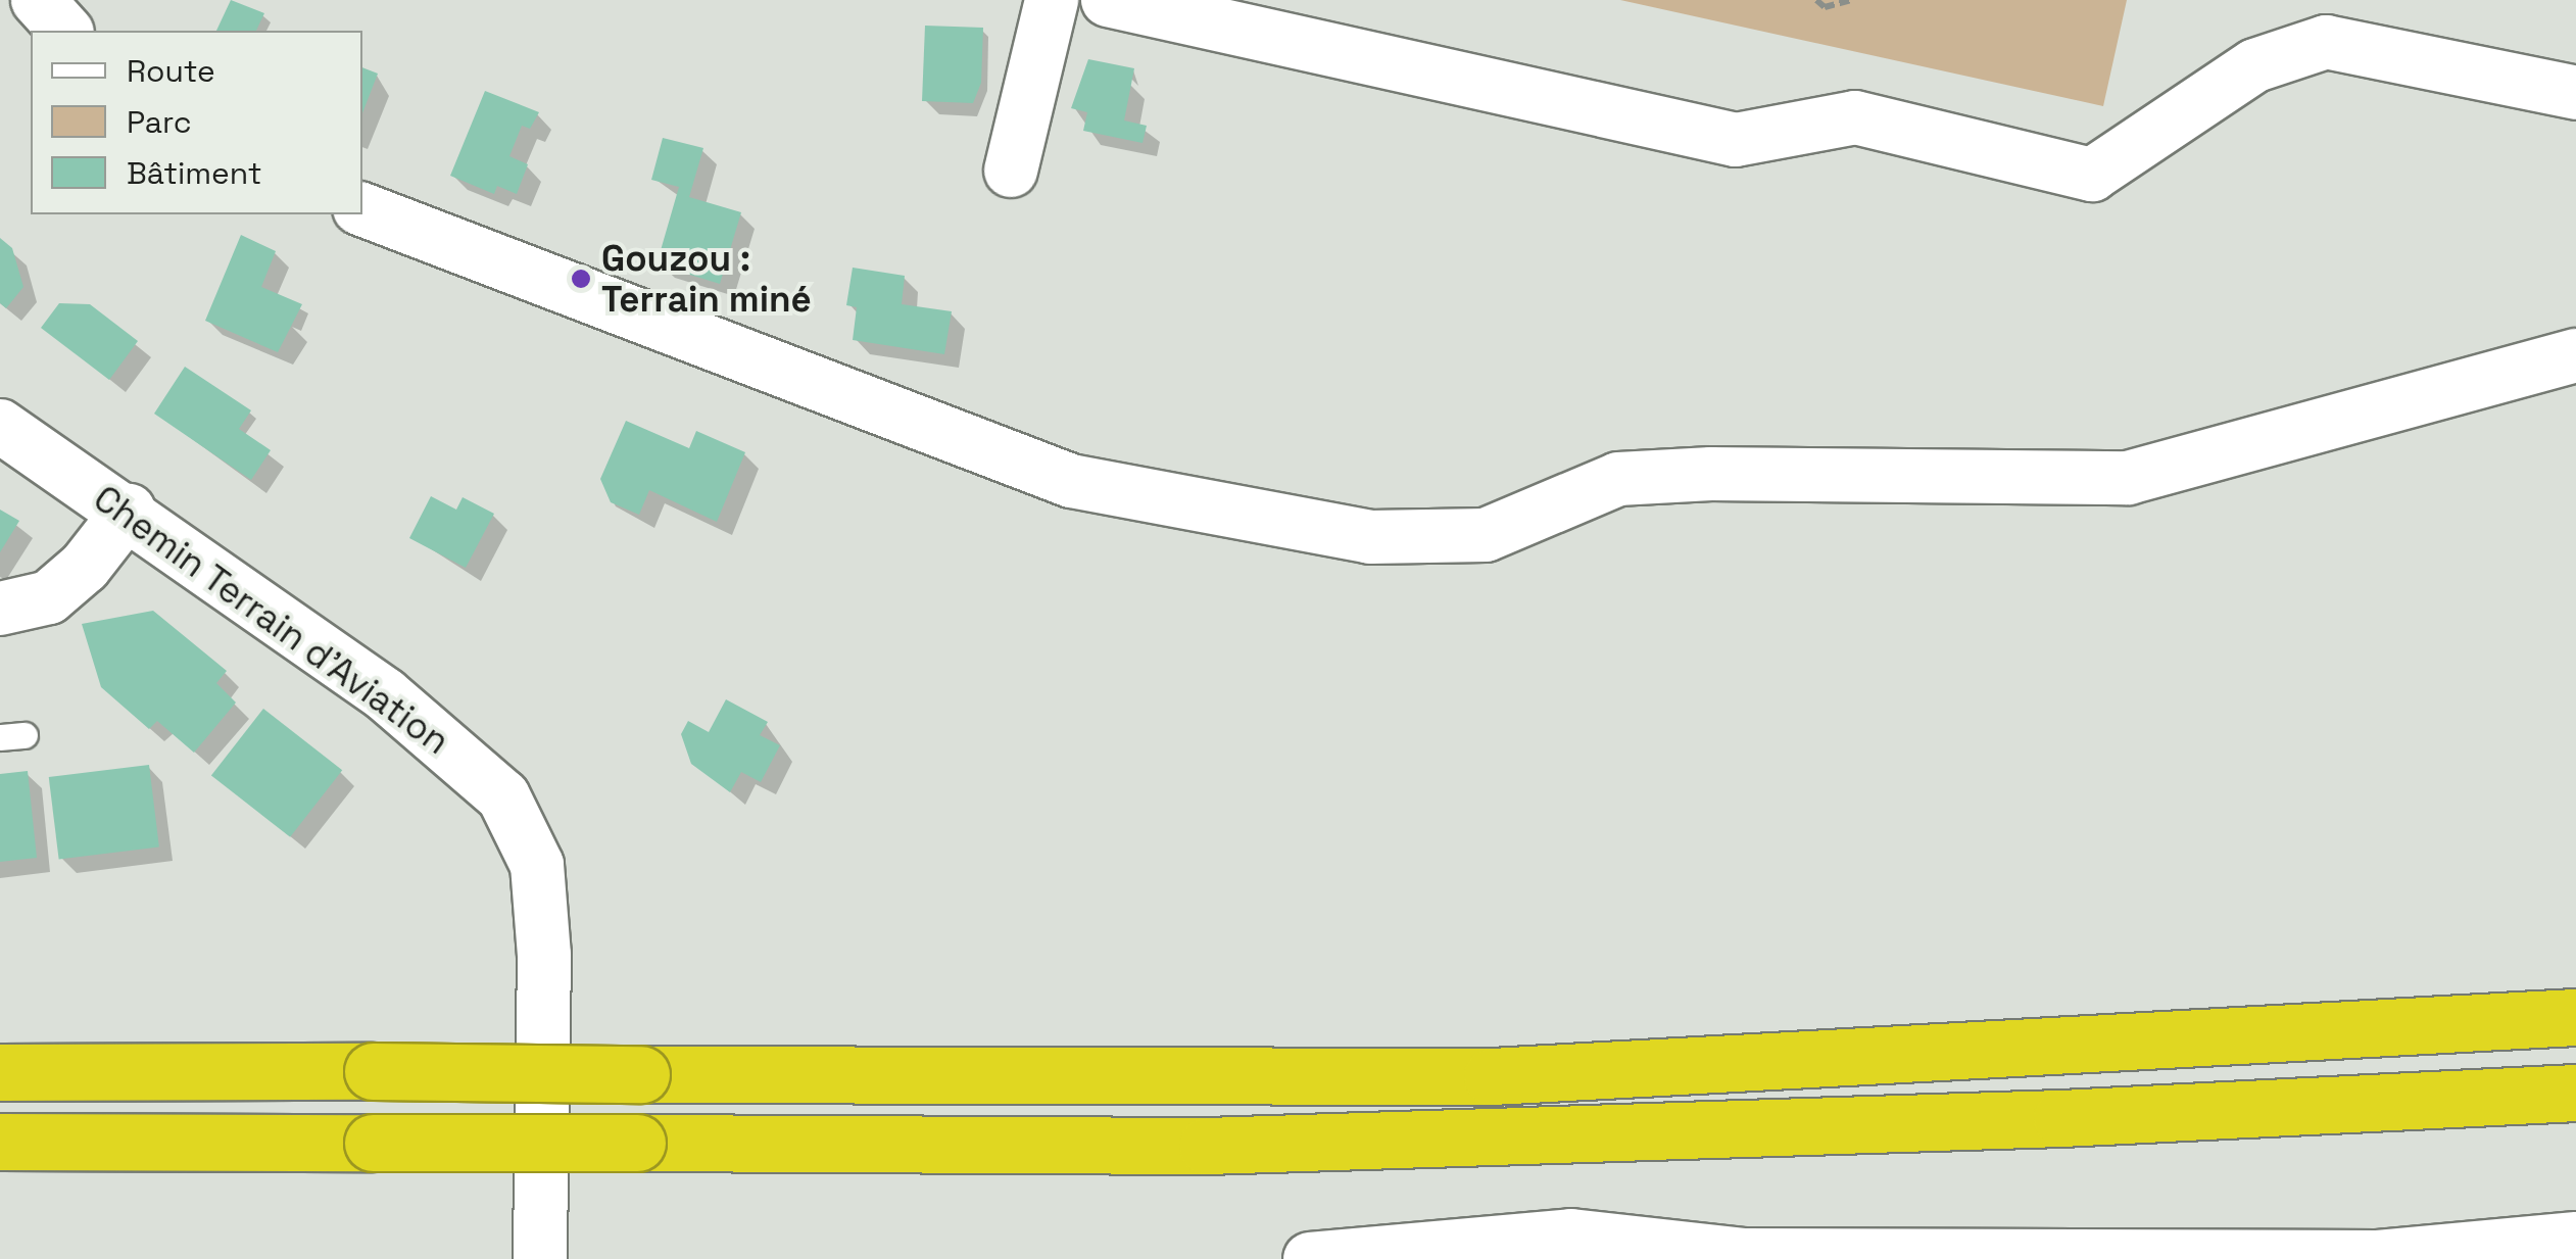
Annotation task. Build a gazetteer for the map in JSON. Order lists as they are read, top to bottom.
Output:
{
  "streets": {
    "street": ["Chemin Terrain d'Aviation"]
  },
  "places": ["Gouzou : Terrain miné"],
  "legend": ["Route", "Parc", "Bâtiment"]
}
